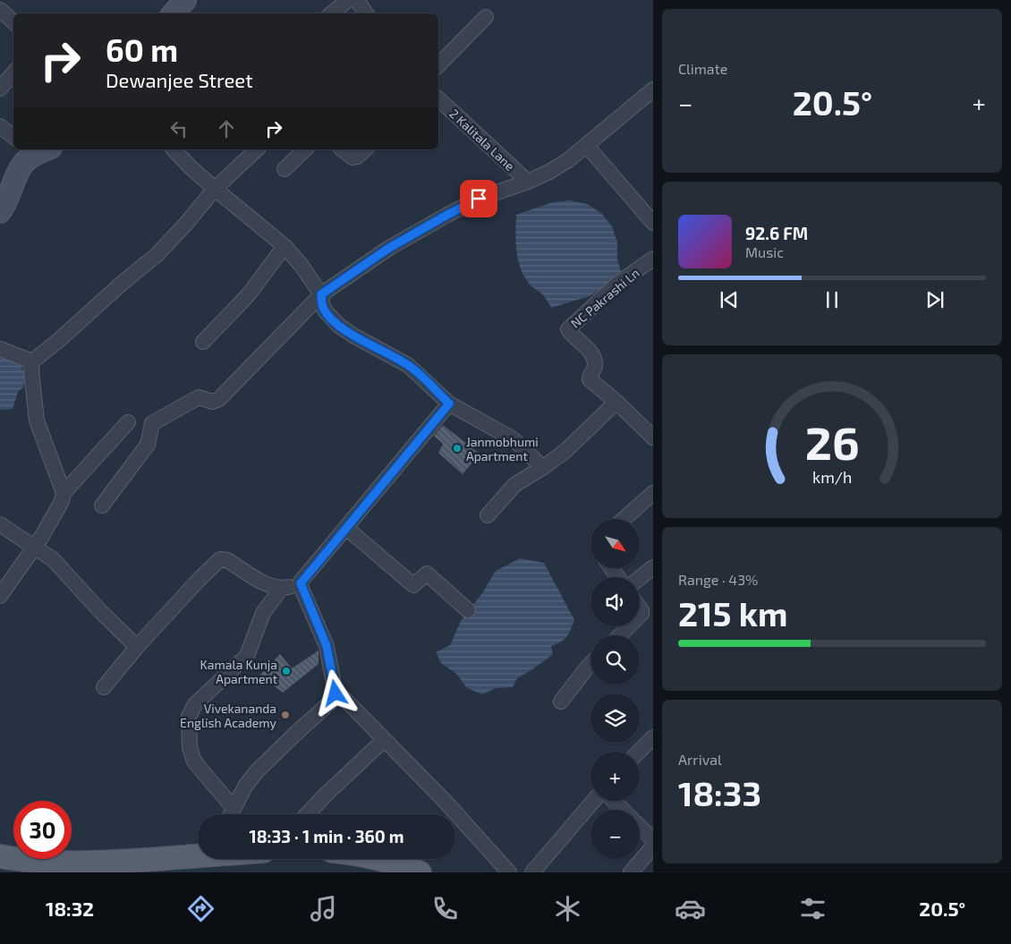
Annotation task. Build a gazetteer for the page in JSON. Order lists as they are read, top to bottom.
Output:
{
  "streets": {
    "street": ["2 Kalitala Lane", "NC Pakrashi Ln"]
  },
  "places": ["Janmobhumi Apartment", "Kamala Kunja Apartment", "Vivekananda English Academy"],
  "north": "bottom right",
  "page": {
    "tile": [
      "Climate",
      ["Range · 43%", "215 km"],
      ["Arrival", "18:33"]
    ],
    "turn": ["60 m", "Dewanjee Street"],
    "heat": ["−", "20.5°", "+"],
    "song": ["92.6 FM", "Music"],
    "map_buttons": ["+", "−"],
    "limit": "30",
    "trip": "18:33 · 1 min · 360 m",
    "tabs": ["18:32", "20.5°"],
    "gauge": ["26", "km/h"]
  }
}
